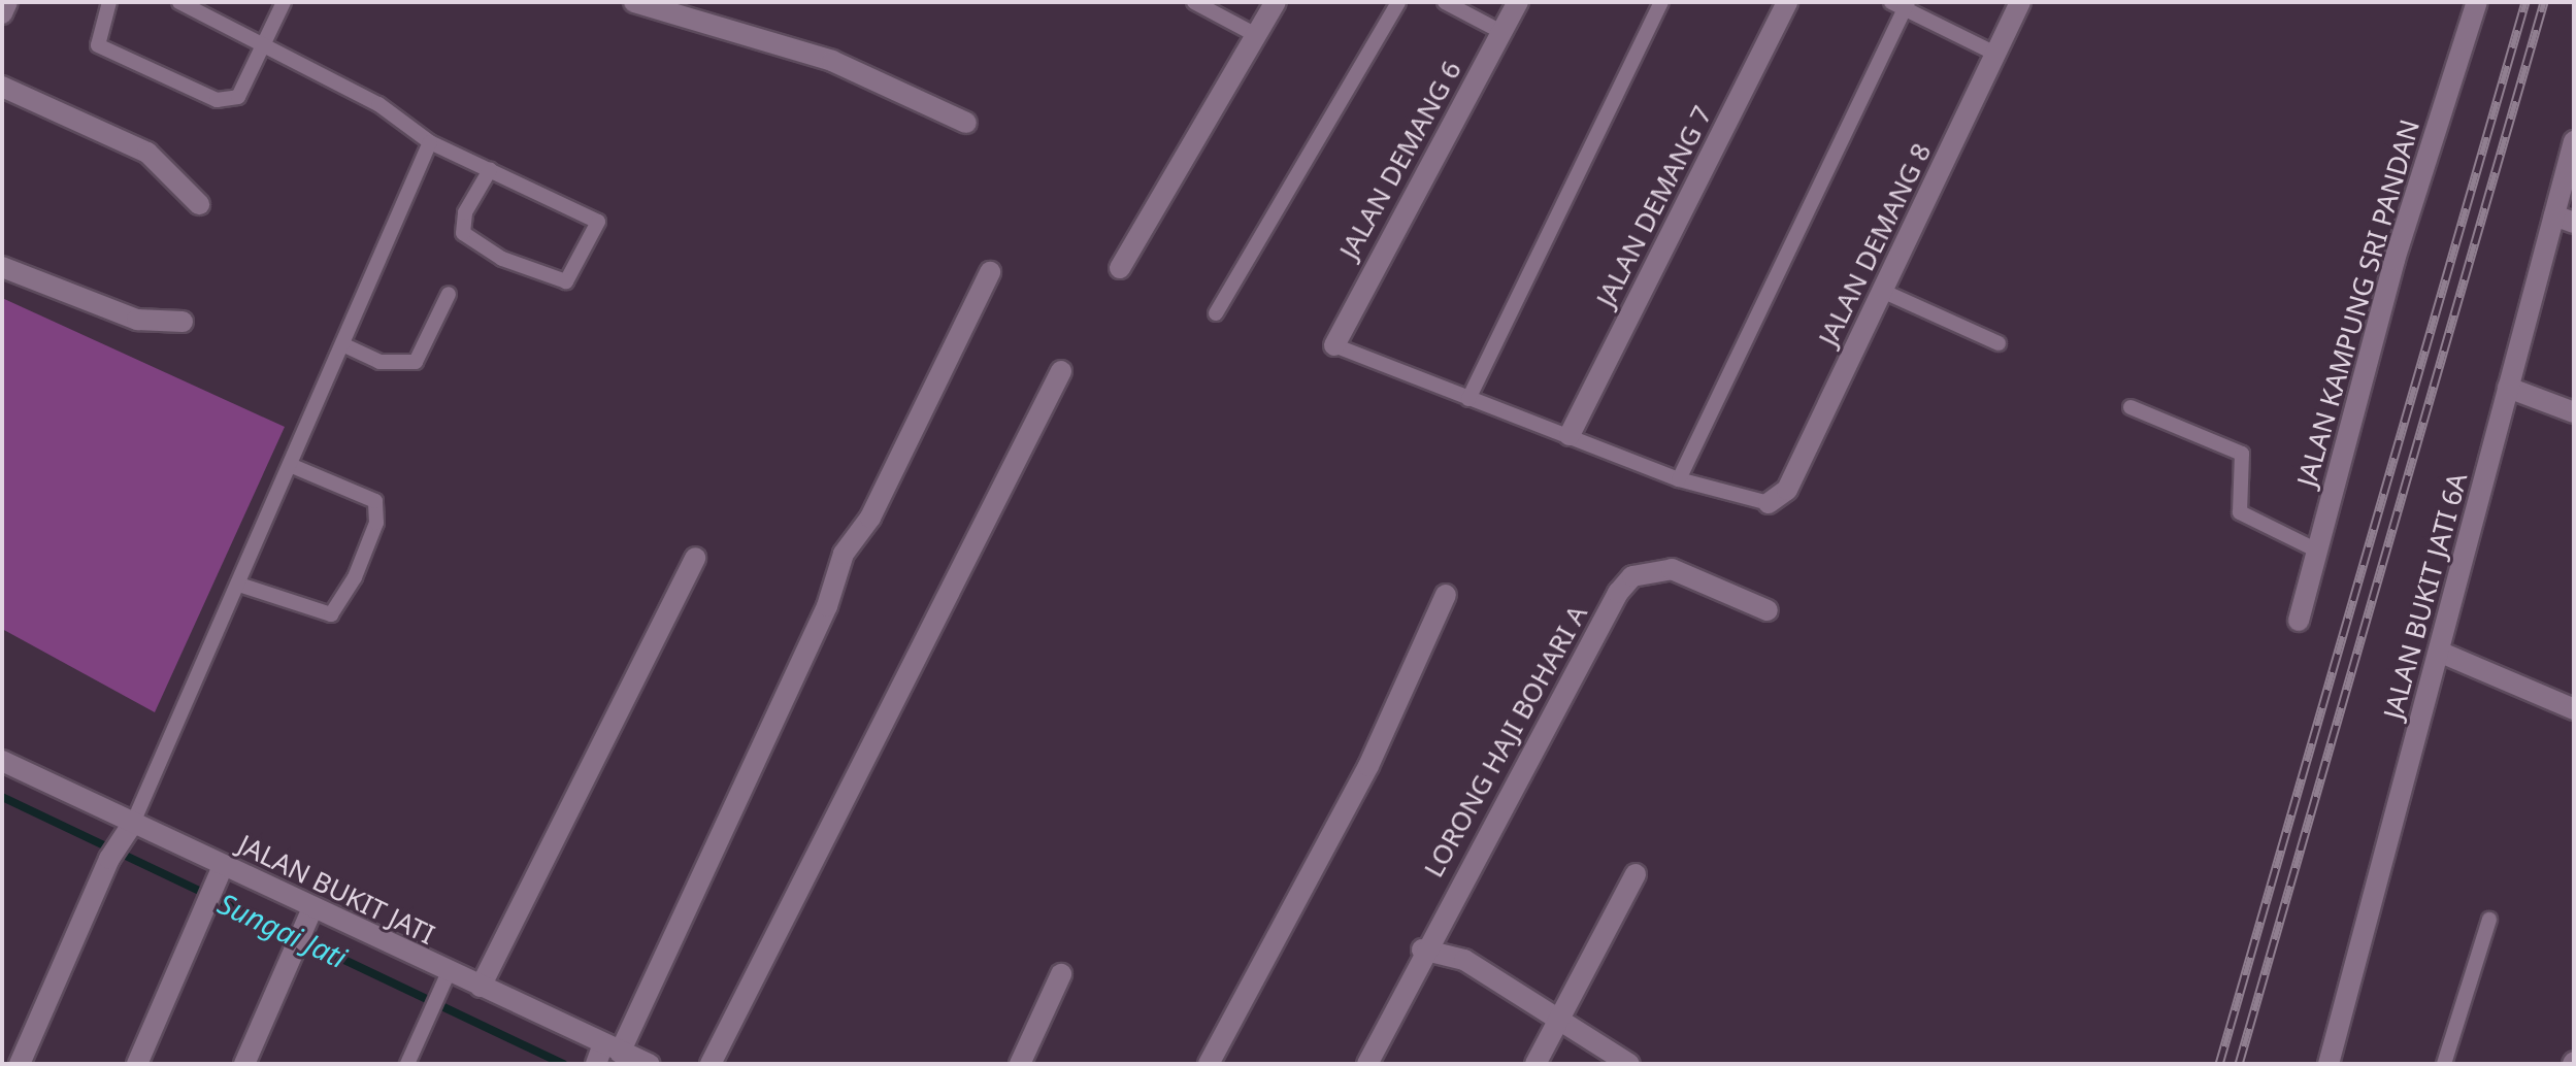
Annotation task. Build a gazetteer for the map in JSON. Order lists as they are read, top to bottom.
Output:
{
  "streets": {
    "street": [
      "JALAN DEMANG 6",
      "JALAN DEMANG 7",
      "JALAN DEMANG 8",
      "JALAN KAMPUNG SRI PANDAN",
      "JALAN BUKIT JATI 6A",
      "LORONG HAJI BOHARI A",
      "JALAN BUKIT JATI"
    ]
  },
  "water": ["Sungai Jati"]
}
